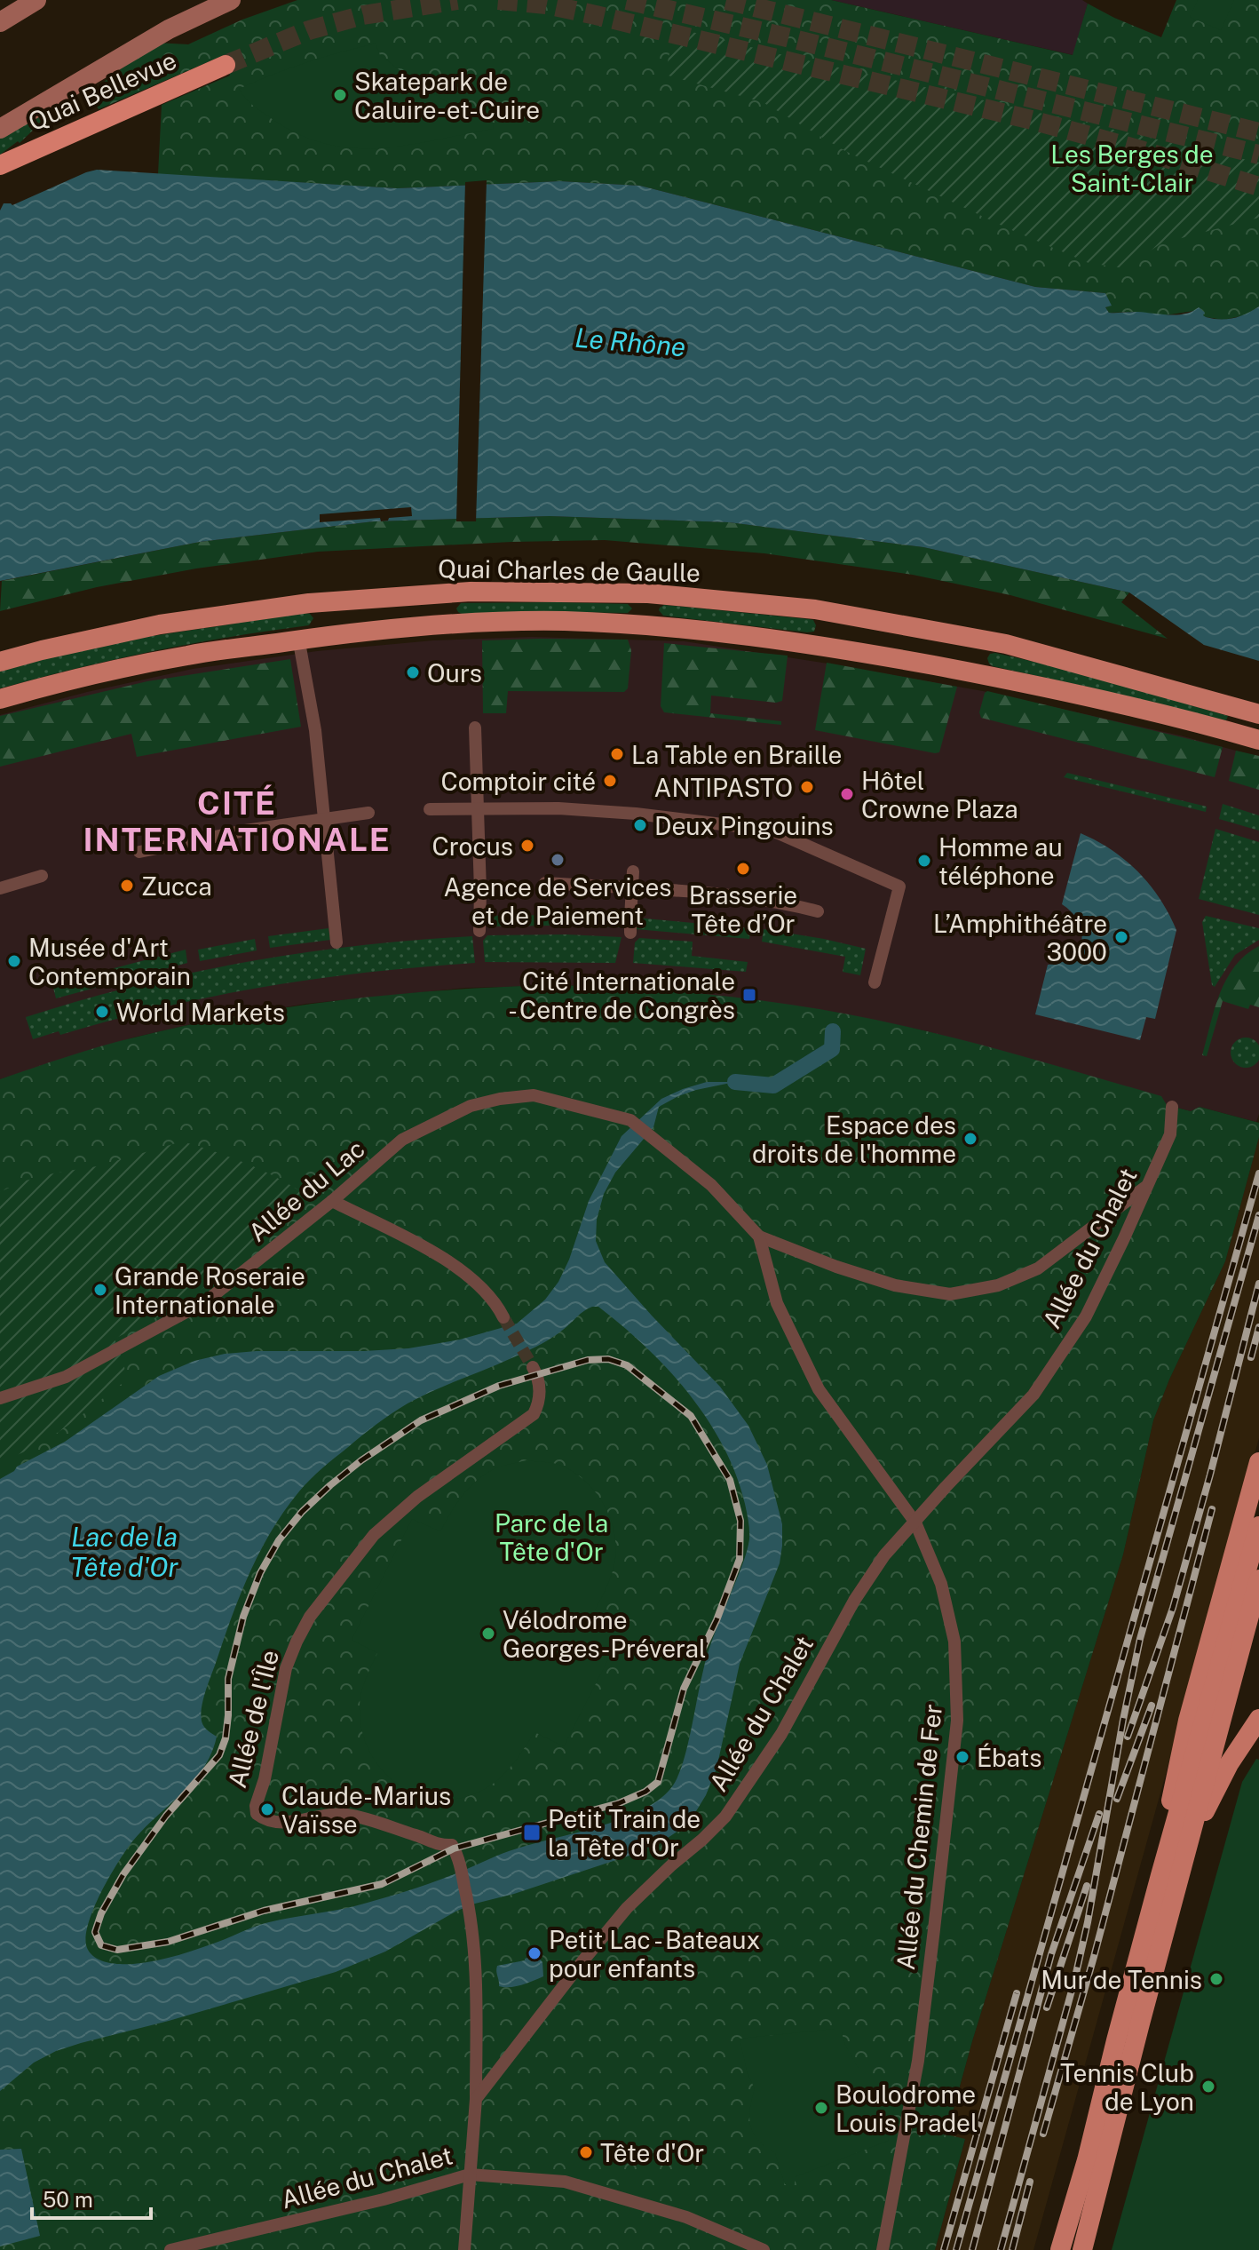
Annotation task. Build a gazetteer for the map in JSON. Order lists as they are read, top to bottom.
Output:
{
  "streets": {
    "highway": ["Quai Bellevue"],
    "main road": ["Quai Charles de Gaulle"],
    "street": [
      "Allée du Lac",
      "Allée du Chalet",
      "Allée de l'Île",
      "Allée du Chemin de Fer"
    ]
  },
  "crossings": [
    ["Allée du Lac", "Allée du Chemin de Fer"],
    ["Allée du Chalet", "Allée de l'Île"],
    ["Allée du Chalet", "Allée du Chemin de Fer"]
  ],
  "districts": ["CITÉ INTERNATIONALE"],
  "water": ["Le Rhône", "Lac de la Tête d'Or"],
  "parks": ["Les Berges de Saint-Clair", "Parc de la Tête d'Or"],
  "places": {
    "other": [
      "Skatepark de Caluire-et-Cuire",
      "Ours",
      "La Table en Braille",
      "Comptoir cité",
      "ANTIPASTO",
      "Hôtel Crowne Plaza",
      "Deux Pingouins",
      "Crocus",
      "Agence de Services et de Paiement",
      "Homme au téléphone",
      "Brasserie Tête d’Or",
      "Zucca",
      "L’Amphithéâtre 3000",
      "Musée d'Art Contemporain",
      "World Markets",
      "Espace des droits de l'homme",
      "Grande Roseraie Internationale",
      "Vélodrome Georges-Préveral",
      "Ébats",
      "Claude-Marius Vaïsse",
      "Petit Lac - Bateaux pour enfants",
      "Mur de Tennis",
      "Tennis Club de Lyon",
      "Boulodrome Louis Pradel",
      "Tête d'Or"
    ],
    "transit": ["Cité Internationale - Centre de Congrès", "Petit Train de la Tête d'Or"]
  },
  "scale_bar": "50 m"
}
